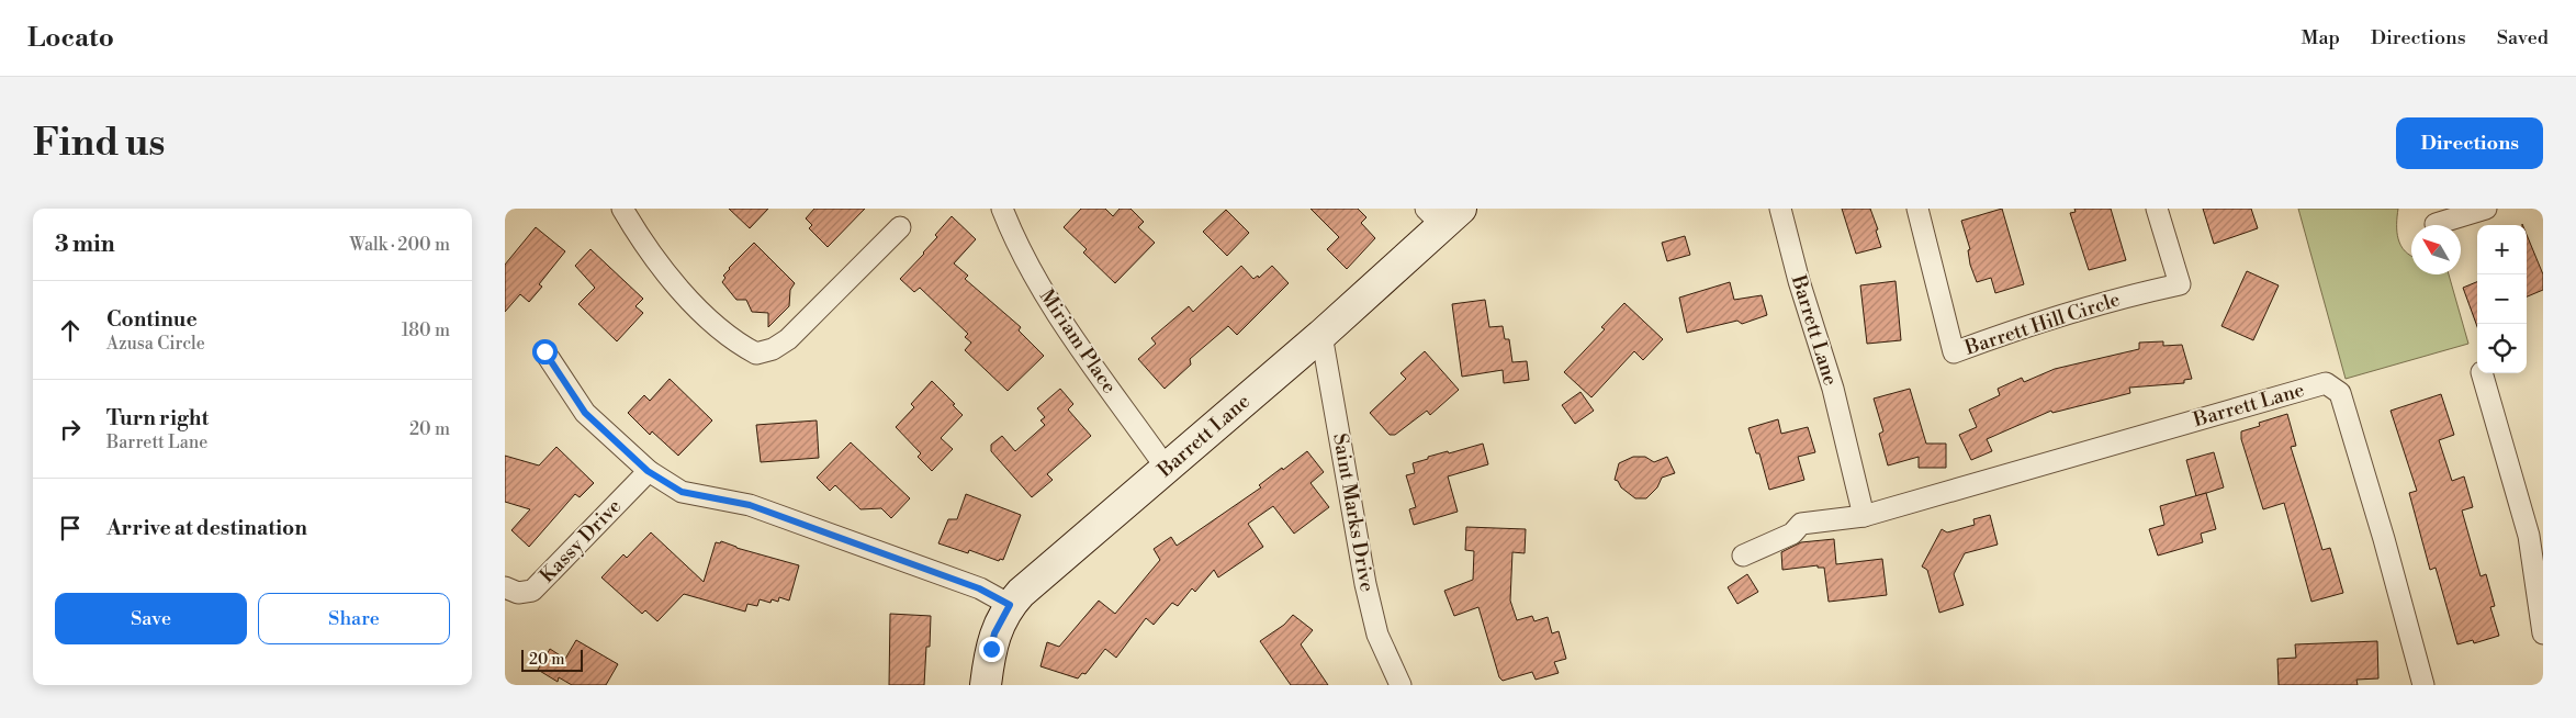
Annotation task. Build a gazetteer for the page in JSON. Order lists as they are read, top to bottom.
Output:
{
  "streets": {
    "street": [
      "Barrett Hill Circle",
      "Barrett Lane",
      "Miriam Place",
      "Saint Marks Drive",
      "Kassy Drive"
    ]
  },
  "crossings": [
    ["Barrett Lane", "Miriam Place"],
    ["Barrett Lane", "Saint Marks Drive"]
  ],
  "scale_bar": "20 m",
  "north": "top left",
  "page": {
    "header": "Locato",
    "nav": ["Map", "Directions", "Saved"],
    "buttons": [
      "Directions",
      ["Save", "Share"]
    ],
    "title": "Find us",
    "heading": ["3 min", "Walk · 200 m"],
    "map_buttons": ["+", "−"],
    "list": [
      ["Continue", "Azusa Circle", "180 m"],
      ["Turn right", "Barrett Lane", "20 m"],
      "Arrive at destination"
    ],
    "scale": "20 m"
  }
}
